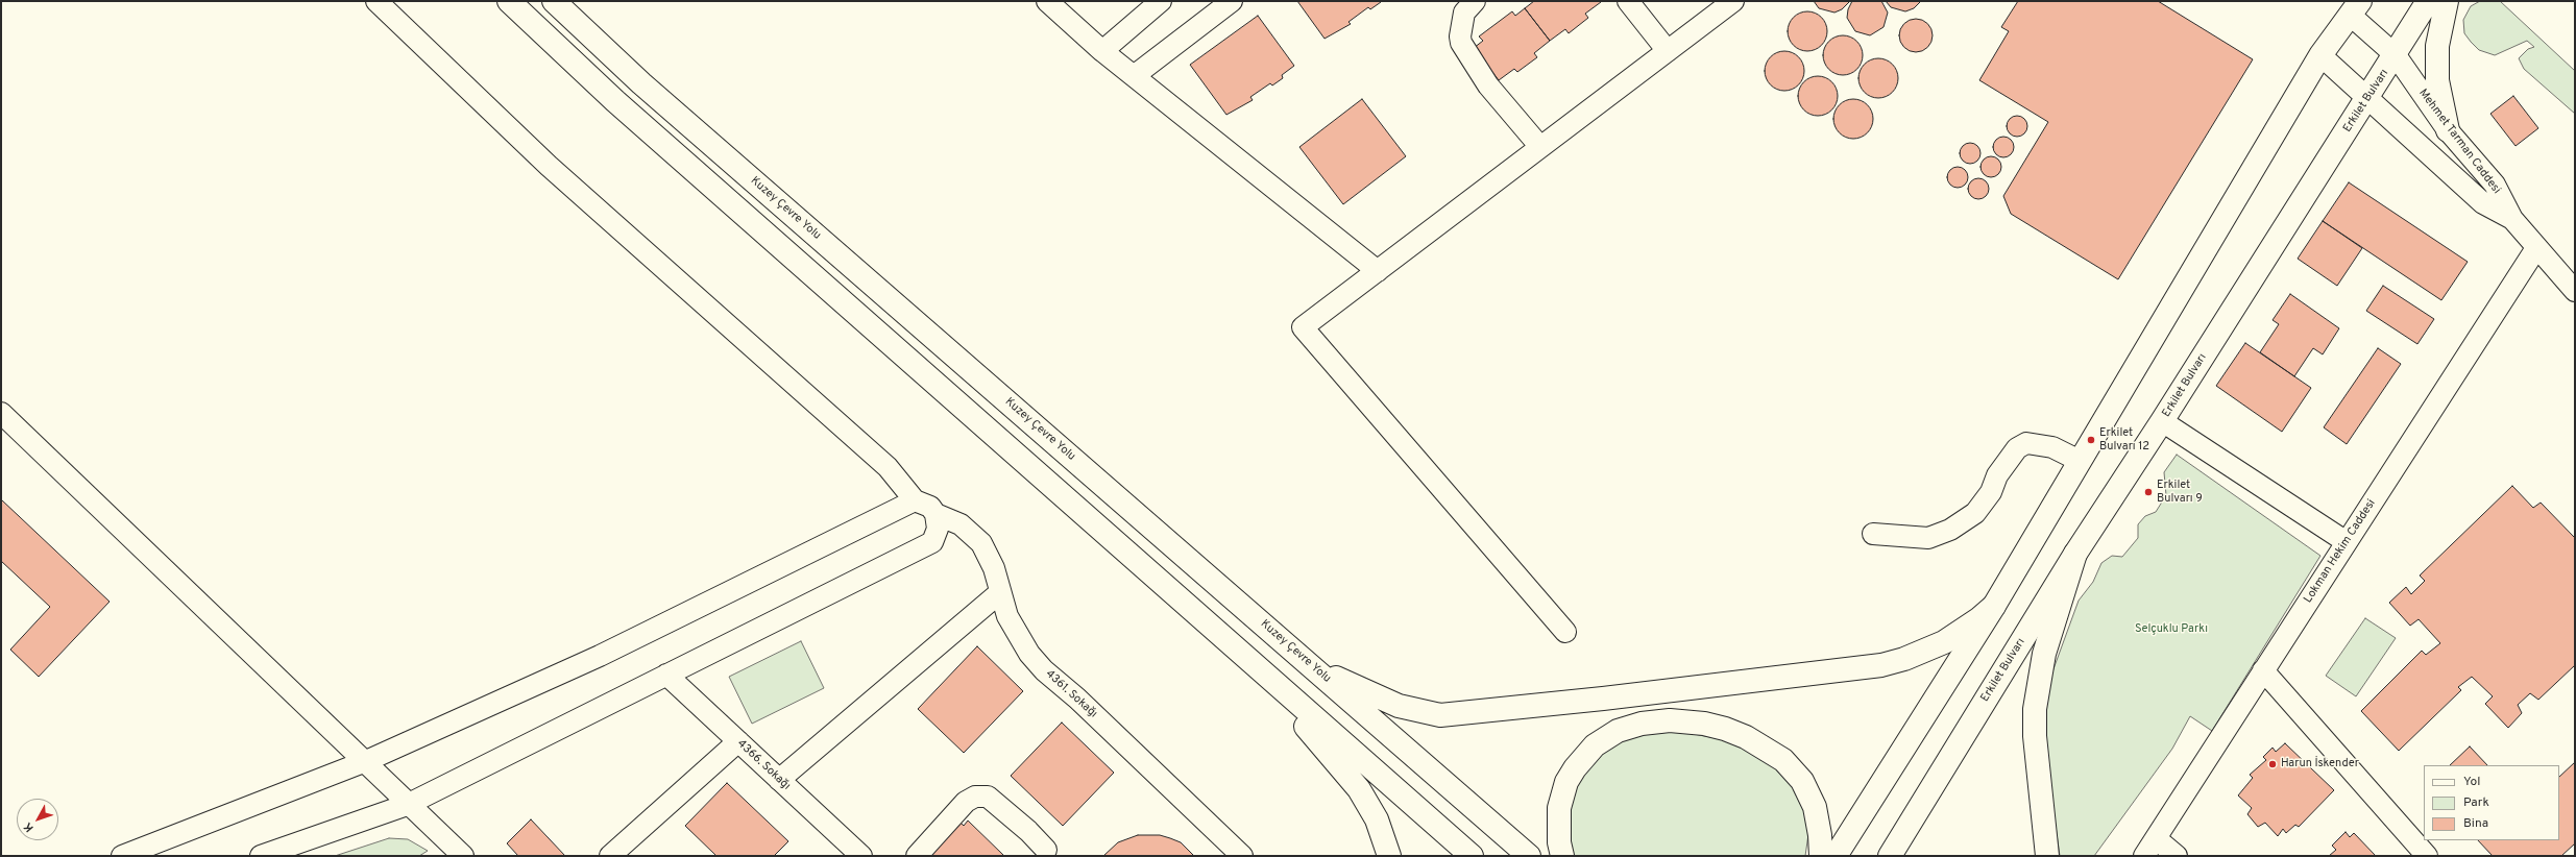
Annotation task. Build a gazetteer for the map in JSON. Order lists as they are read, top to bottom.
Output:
{
  "streets": {
    "main road": ["Erkilet Bulvarı", "Kuzey Çevre Yolu"],
    "street": [
      "Mehmet Tarman Caddesi",
      "Lokman Hekim Caddesi",
      "4361. Sokağı",
      "4366. Sokağı"
    ]
  },
  "crossings": [
    ["Erkilet Bulvarı", "Mehmet Tarman Caddesi"],
    ["Mehmet Tarman Caddesi", "Lokman Hekim Caddesi"]
  ],
  "parks": ["Selçuklu Parkı"],
  "places": ["Erkilet Bulvarı 12", "Erkilet Bulvarı 9", "Harun İskender"],
  "legend": ["Yol", "Park", "Bina"],
  "north": "bottom left"
}
